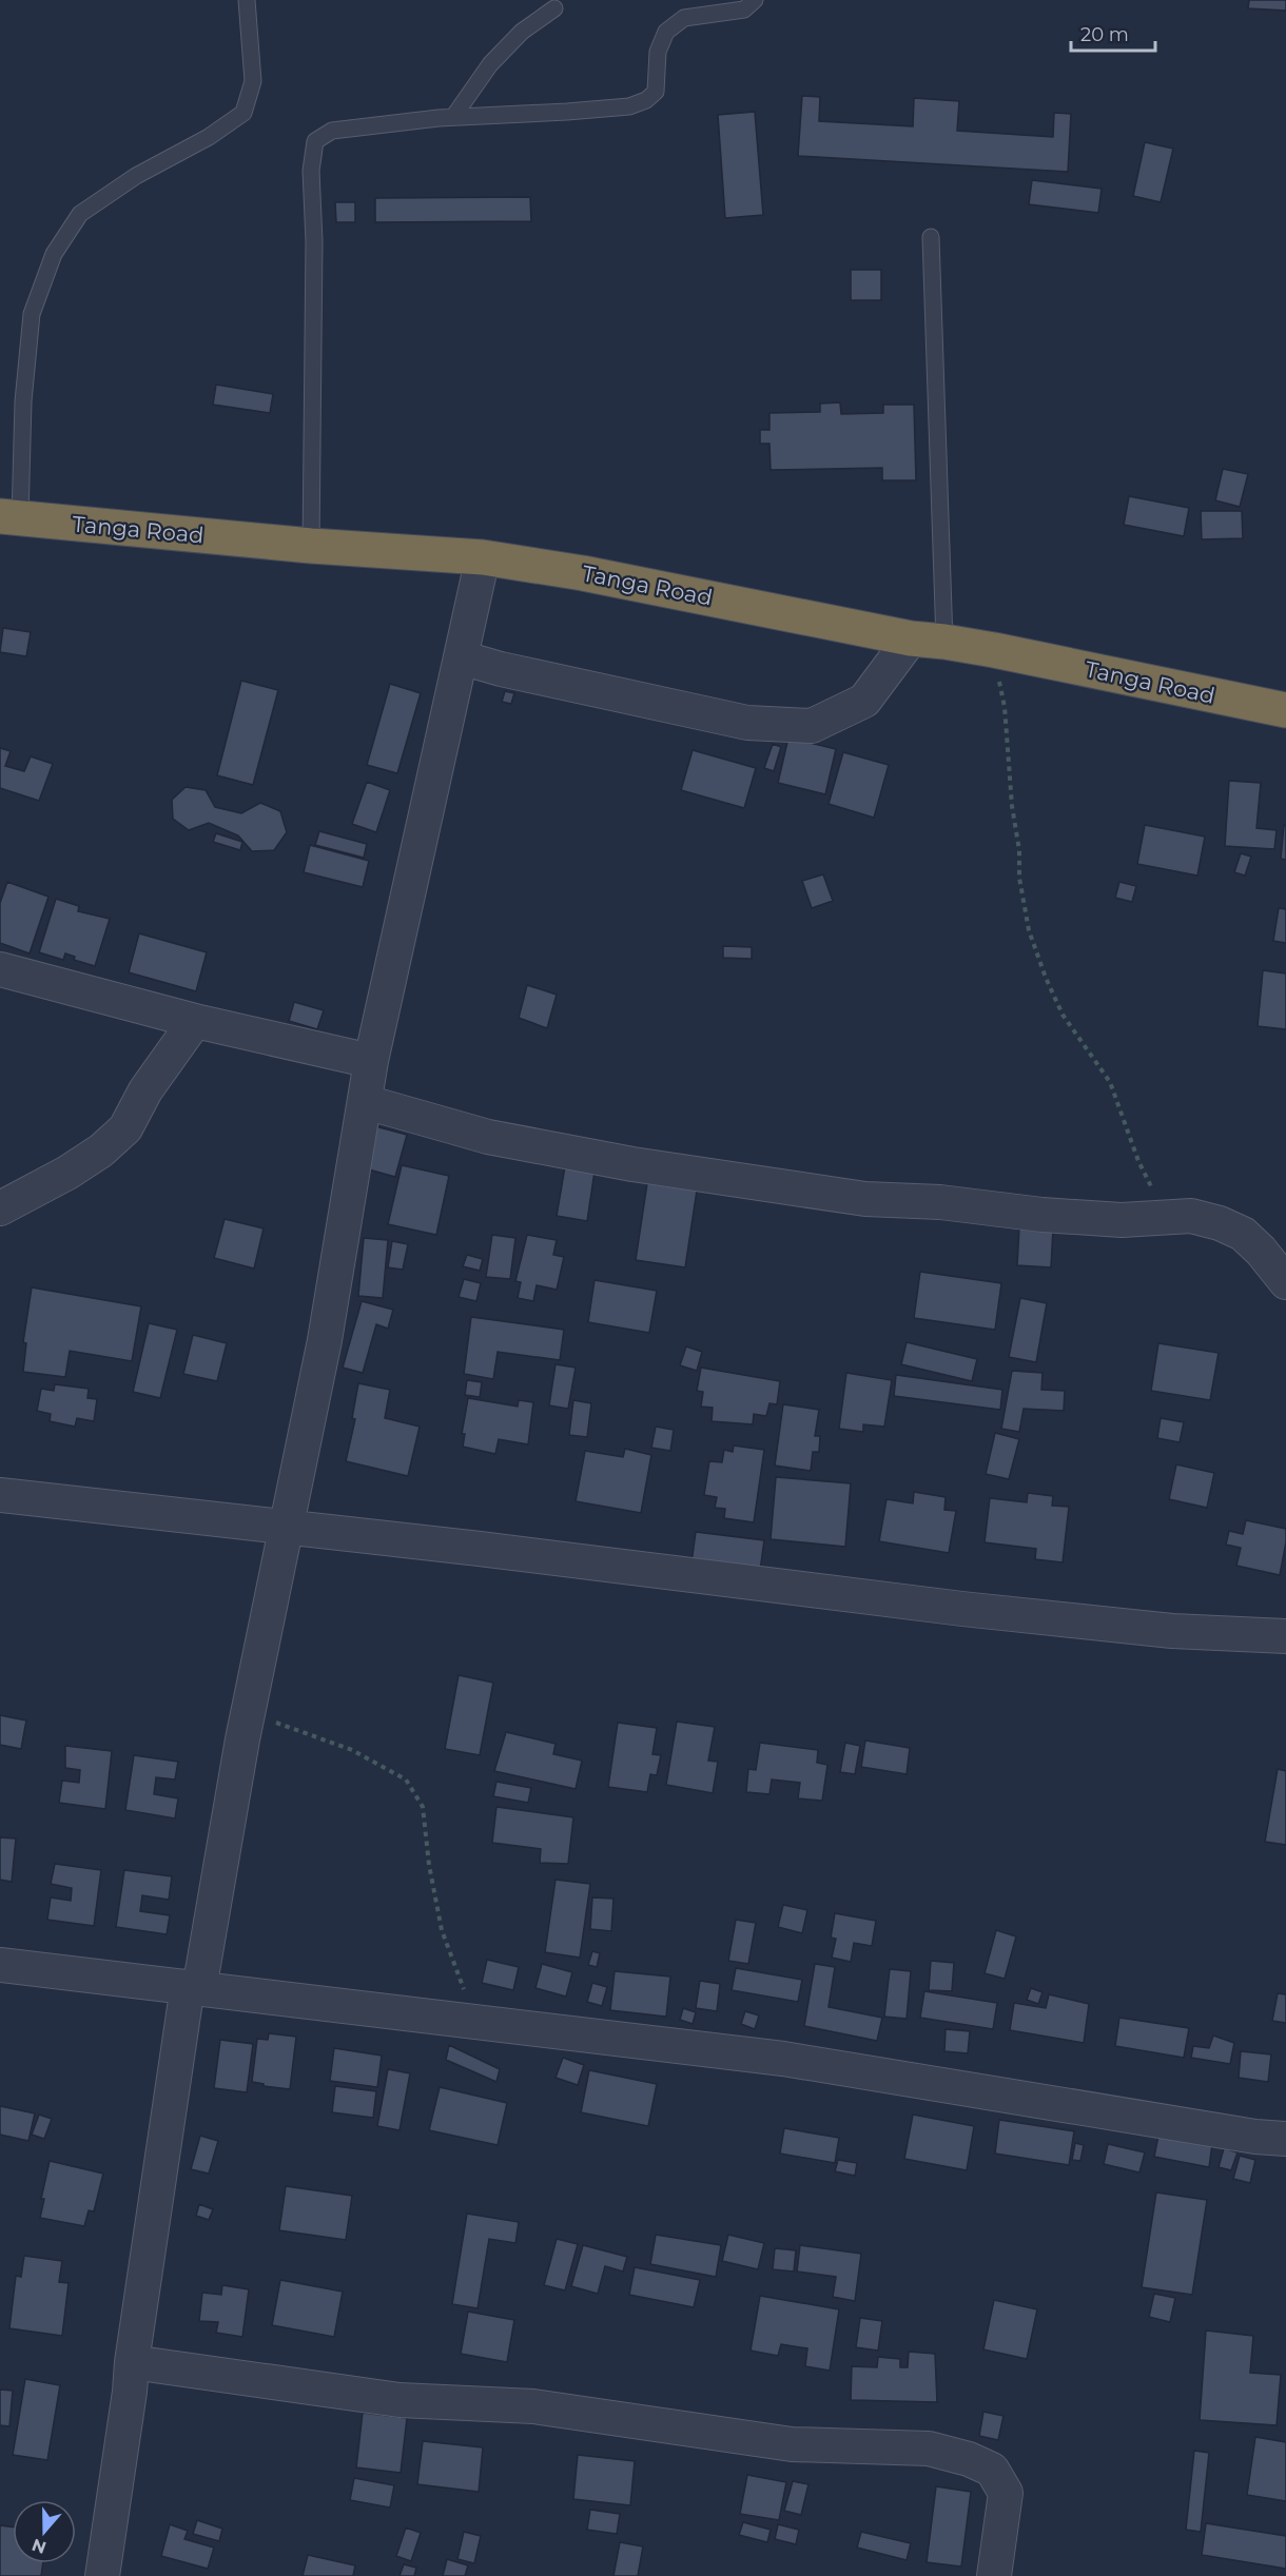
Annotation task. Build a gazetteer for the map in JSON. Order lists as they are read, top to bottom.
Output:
{
  "streets": {
    "highway": ["Tanga Road"]
  },
  "scale_bar": "20 m",
  "north": "bottom"
}
